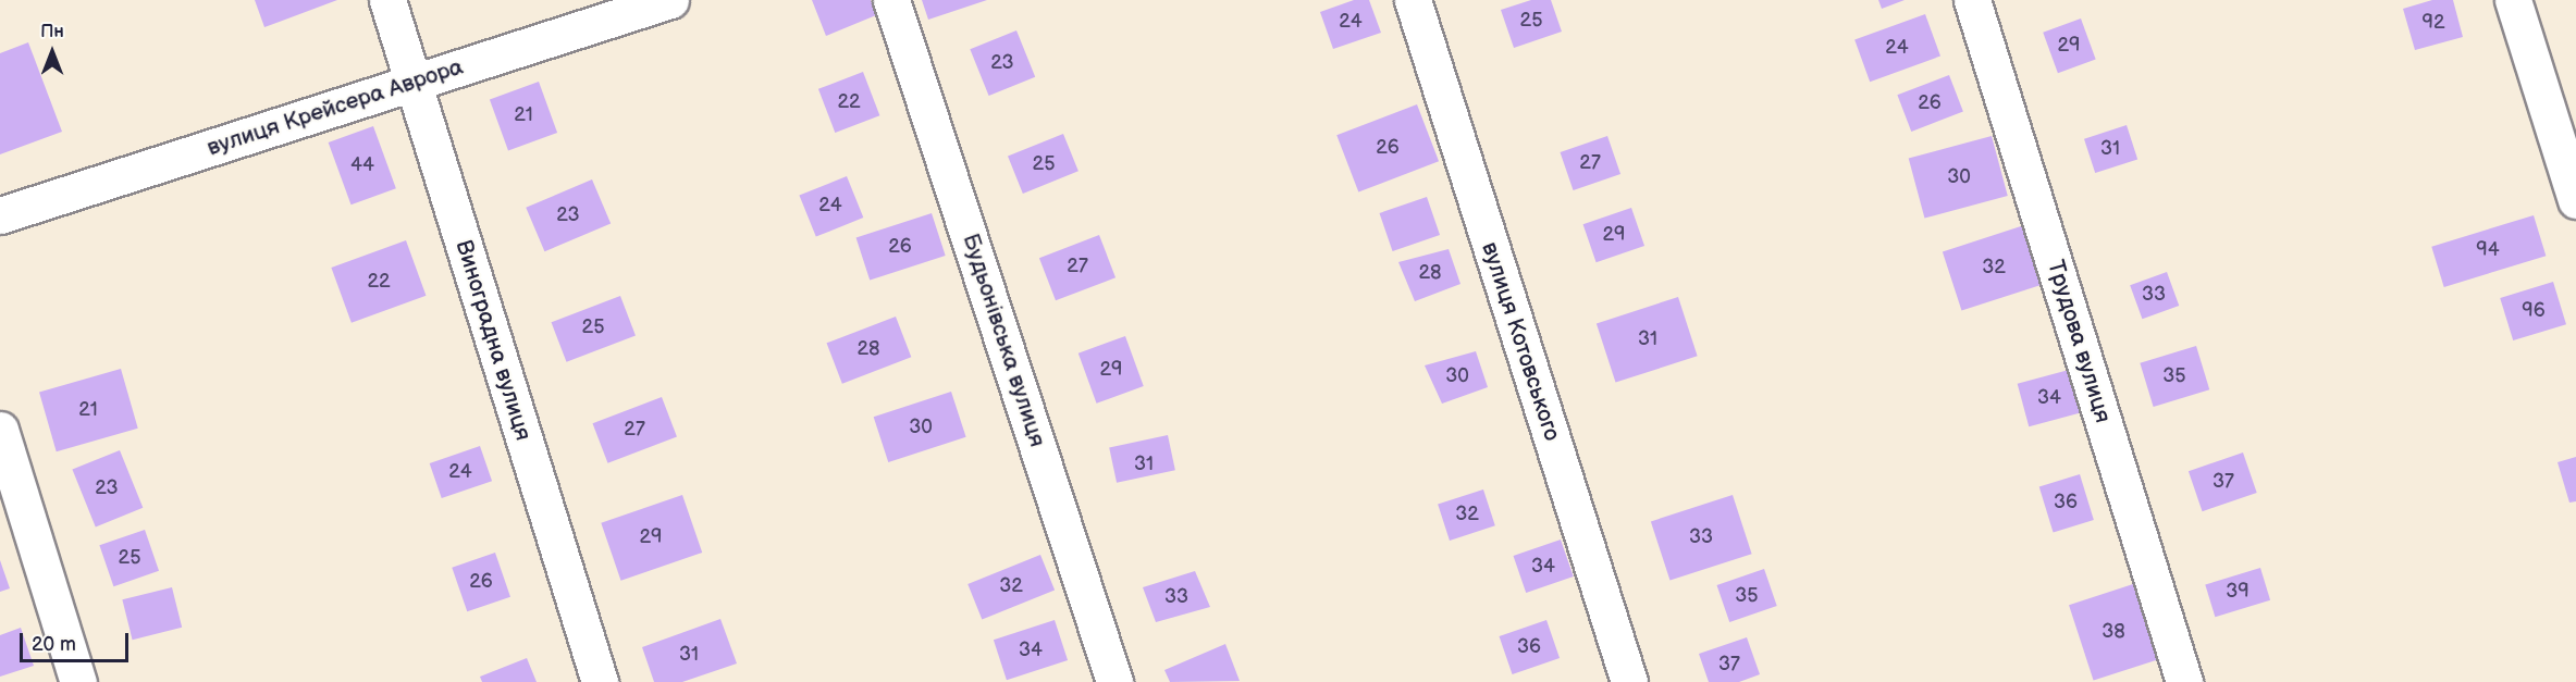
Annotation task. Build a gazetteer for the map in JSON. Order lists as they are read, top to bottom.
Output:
{
  "streets": {
    "street": [
      "вулиця Крейсера Аврора",
      "Виноградна вулиця",
      "Будьонівська вулиця",
      "вулиця Котовського",
      "Трудова вулиця"
    ]
  },
  "crossings": [
    ["вулиця Крейсера Аврора", "Виноградна вулиця"]
  ],
  "house_numbers": [
    "25",
    "24",
    "92",
    "29",
    "24",
    "23",
    "22",
    "26",
    "21",
    "26",
    "31",
    "27",
    "25",
    "44",
    "30",
    "24",
    "23",
    "29",
    "26",
    "94",
    "27",
    "32",
    "28",
    "22",
    "33",
    "96",
    "25",
    "31",
    "28",
    "29",
    "30",
    "35",
    "34",
    "21",
    "30",
    "27",
    "31",
    "24",
    "37",
    "23",
    "36",
    "32",
    "29",
    "33",
    "25",
    "34",
    "26",
    "32",
    "39",
    "35",
    "33",
    "38",
    "36",
    "34",
    "31",
    "37"
  ],
  "scale_bar": "20 m",
  "north": "top"
}
